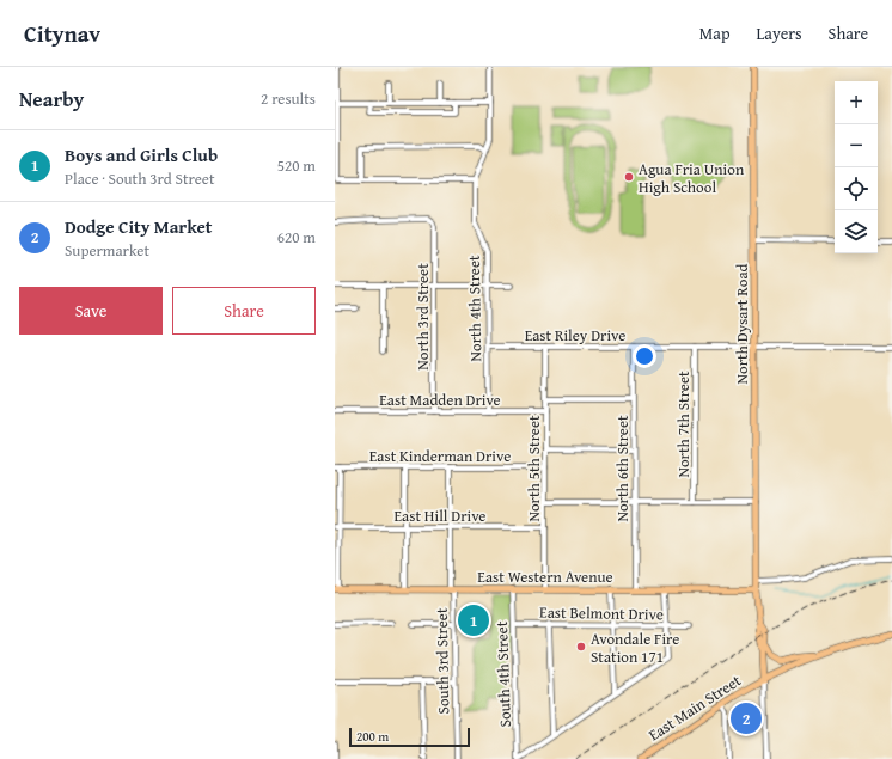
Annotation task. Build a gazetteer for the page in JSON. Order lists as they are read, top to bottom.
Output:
{
  "streets": {
    "main road": ["North Dysart Road", "East Western Avenue", "East Main Street"],
    "street": [
      "North 4th Street",
      "North 3rd Street",
      "East Riley Drive",
      "East Madden Drive",
      "North 7th Street",
      "East Kinderman Drive",
      "North 5th Street",
      "North 6th Street",
      "East Hill Drive",
      "East Belmont Drive",
      "South 3rd Street",
      "South 4th Street"
    ]
  },
  "crossings": [
    ["North 4th Street", "East Riley Drive"],
    ["North 4th Street", "East Madden Drive"],
    ["North 3rd Street", "East Madden Drive"],
    ["North Dysart Road", "East Riley Drive"],
    ["North Dysart Road", "East Western Avenue"],
    ["East Riley Drive", "North 7th Street"],
    ["East Riley Drive", "North 5th Street"],
    ["East Riley Drive", "North 6th Street"],
    ["East Madden Drive", "North 5th Street"],
    ["East Kinderman Drive", "North 5th Street"],
    ["North 5th Street", "East Hill Drive"],
    ["North 5th Street", "East Western Avenue"],
    ["North 6th Street", "East Western Avenue"],
    ["East Western Avenue", "South 3rd Street"],
    ["East Western Avenue", "South 4th Street"],
    ["East Belmont Drive", "South 4th Street"]
  ],
  "places": ["Agua Fria Union High School", "Avondale Fire Station 171"],
  "scale_bar": "200 m",
  "page": {
    "header": "Citynav",
    "nav": ["Map", "Layers", "Share"],
    "heading": ["Nearby", "2 results"],
    "map_buttons": ["+", "−"],
    "list": [
      {
        "mark": "1",
        "name": "Boys and Girls Club",
        "note": "Place · South 3rd Street",
        "value": "520 m"
      },
      {
        "mark": "2",
        "name": "Dodge City Market",
        "note": "Supermarket",
        "value": "620 m"
      }
    ],
    "buttons": ["Save", "Share"],
    "pins": ["1", "2"],
    "scale": "200 m"
  }
}
